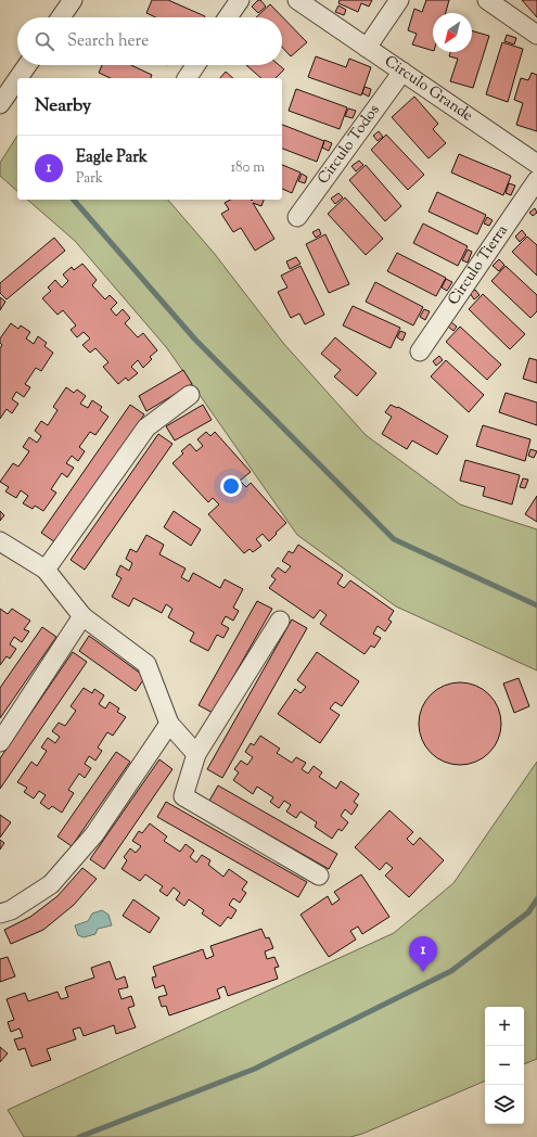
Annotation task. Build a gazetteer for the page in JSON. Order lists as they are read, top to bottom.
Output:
{
  "streets": {
    "street": ["Circulo Grande", "Circulo Todos", "Circulo Tierra"]
  },
  "crossings": [
    ["Circulo Grande", "Circulo Todos"]
  ],
  "north": "bottom left",
  "page": {
    "search": "Search here",
    "heading": "Nearby",
    "list": [
      {
        "mark": "1",
        "name": "Eagle Park",
        "note": "Park",
        "value": "180 m"
      }
    ],
    "pins": "1",
    "map_buttons": ["+", "−"]
  }
}
